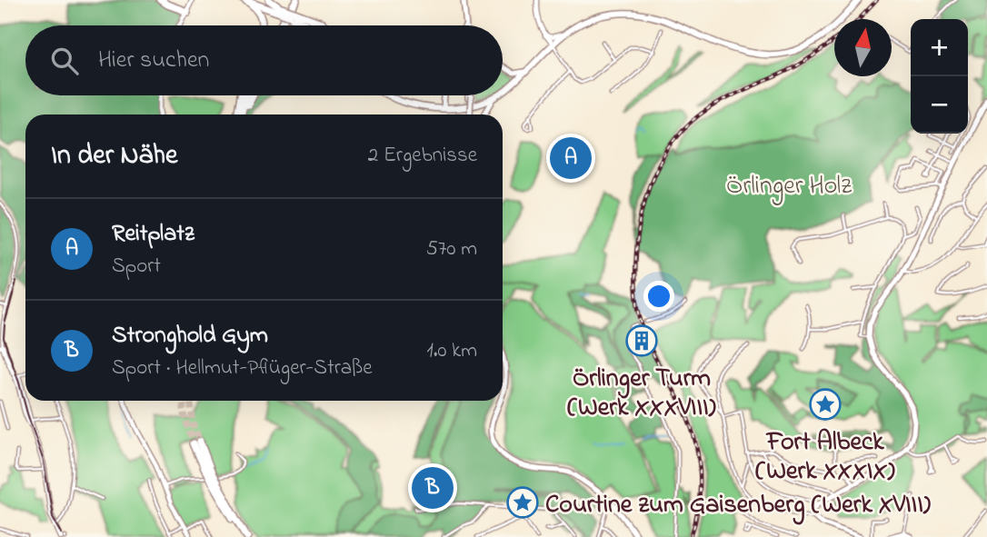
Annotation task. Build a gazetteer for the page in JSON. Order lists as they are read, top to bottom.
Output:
{
  "parks": ["Örlinger Holz"],
  "places": {
    "building": ["Örlinger Turm (Werk XXXVIII)"],
    "place": ["Fort Albeck (Werk XXXIX)", "Courtine zum Gaisenberg (Werk XVIII)"]
  },
  "north": "top",
  "page": {
    "map_buttons": ["+", "−"],
    "search": "Hier suchen",
    "heading": ["In der Nähe", "2 Ergebnisse"],
    "pins": ["A", "B"],
    "list": [
      {
        "mark": "A",
        "name": "Reitplatz",
        "note": "Sport",
        "value": "570 m"
      },
      {
        "mark": "B",
        "name": "Stronghold Gym",
        "note": "Sport · Hellmut-Pflüger-Straße",
        "value": "1.0 km"
      }
    ]
  }
}
